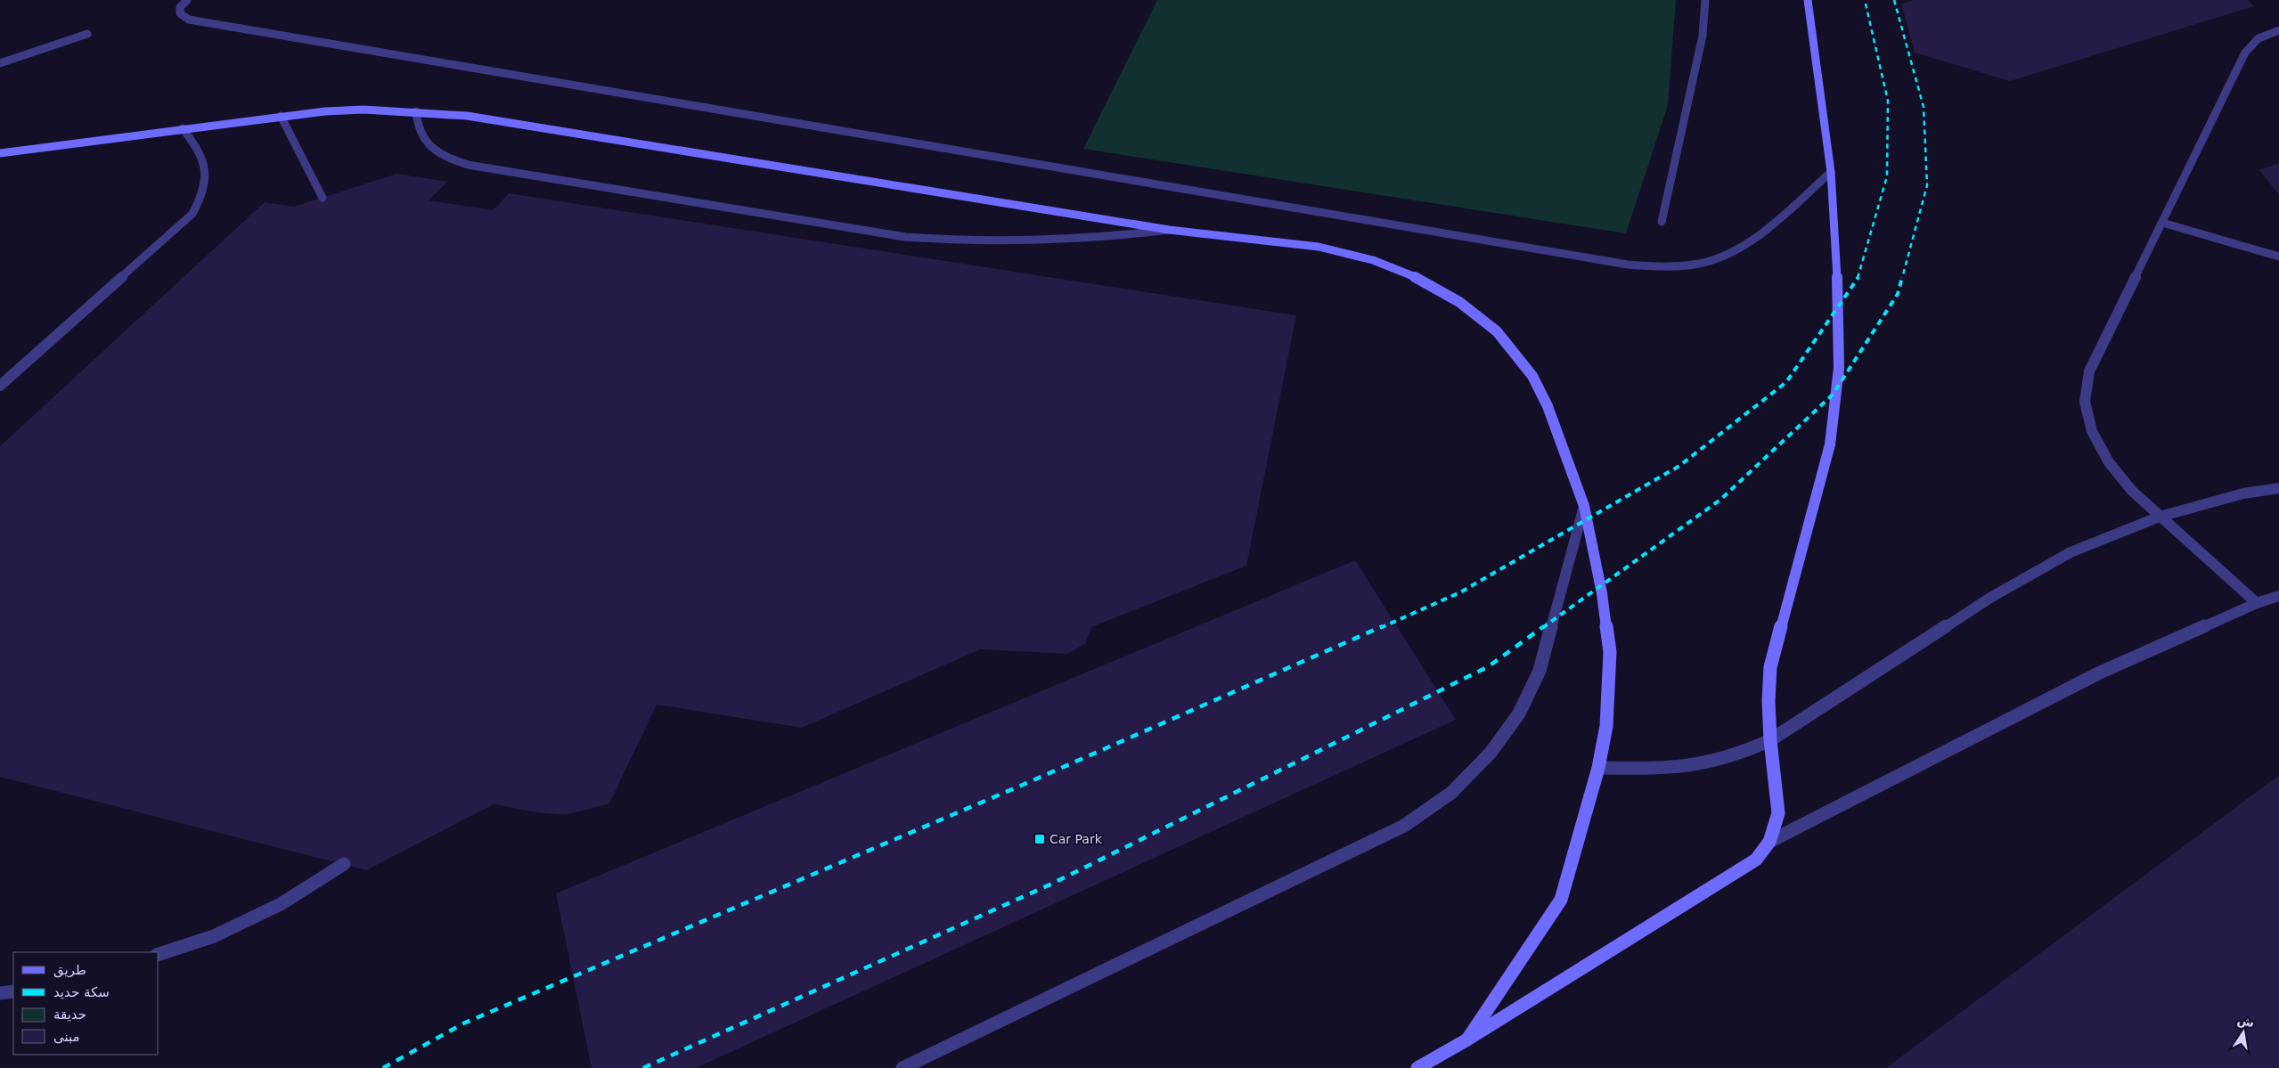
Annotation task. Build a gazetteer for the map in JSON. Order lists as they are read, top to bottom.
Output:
{
  "places": {
    "transit": ["Car Park"]
  },
  "legend": [
    "طريق",
    "سكة حديد",
    "حديقة",
    "مبنى"
  ],
  "north": "top"
}
